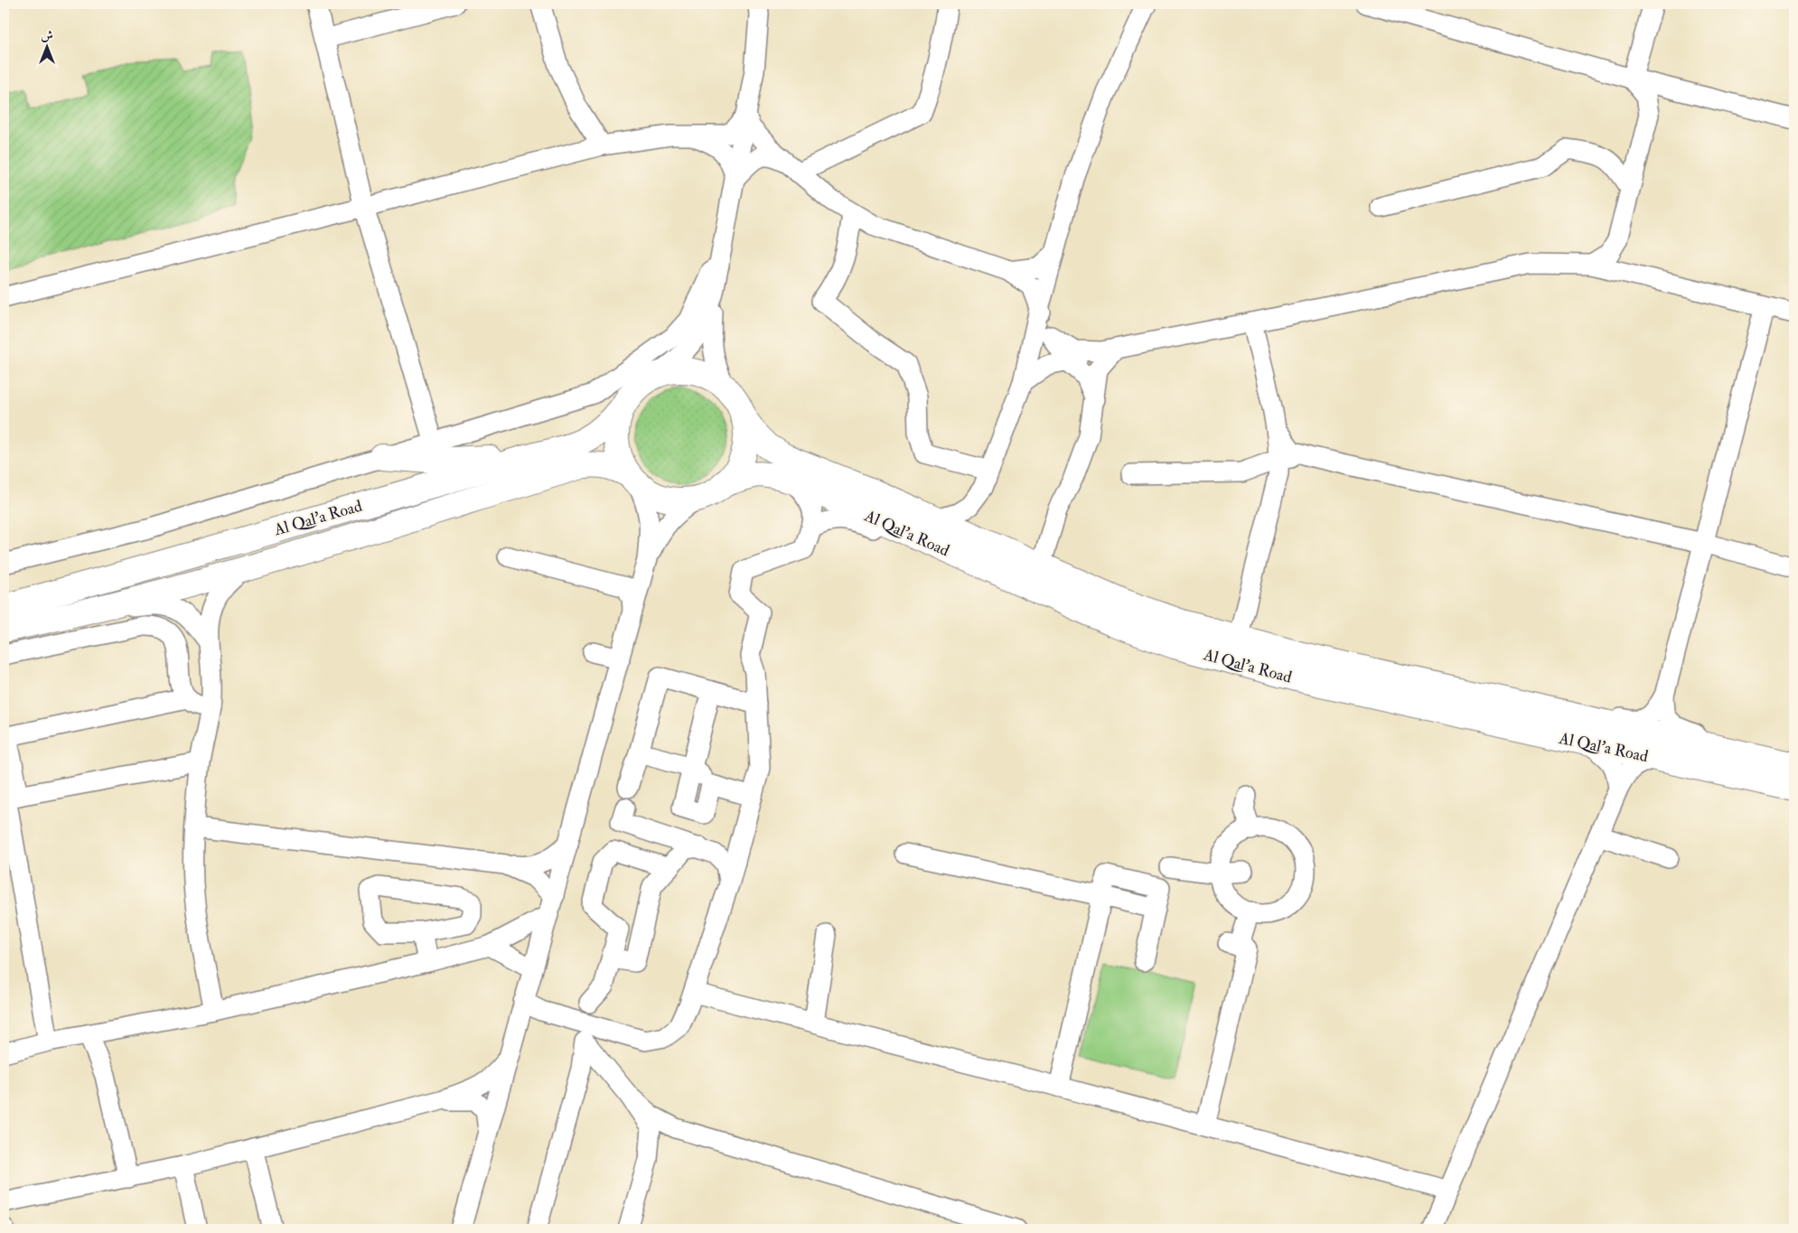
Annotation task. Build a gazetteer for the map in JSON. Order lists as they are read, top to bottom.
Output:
{
  "streets": {
    "main road": ["Al Qal'a Road"]
  },
  "north": "top"
}
